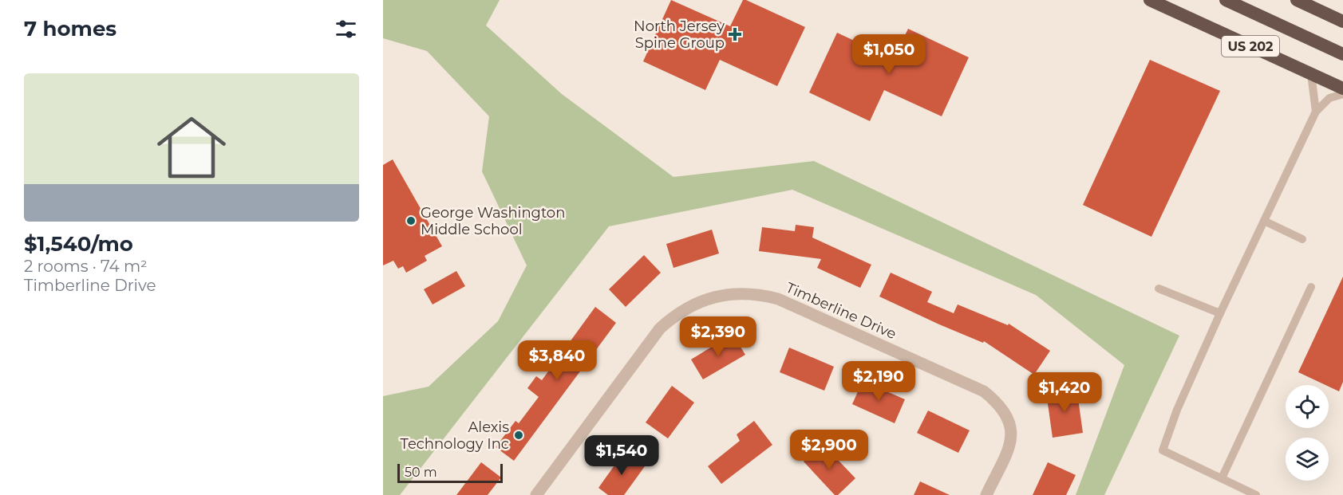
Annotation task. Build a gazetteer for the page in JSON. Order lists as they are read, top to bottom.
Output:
{
  "streets": {
    "highway": ["US 202"],
    "street": ["Timberline Drive"]
  },
  "places": {
    "health": ["North Jersey Spine Group"],
    "other": ["George Washington Middle School", "Alexis Technology Inc"]
  },
  "scale_bar": "50 m",
  "page": {
    "heading": "7 homes",
    "price": [
      "$1,050",
      "$2,390",
      "$3,840",
      "$2,190",
      "$1,420",
      "$2,900",
      "$1,540"
    ],
    "list": [
      {
        "name": "$1,540/mo",
        "note": "2 rooms · 74 m² · Timberline Drive"
      }
    ],
    "scale": "50 m"
  }
}
